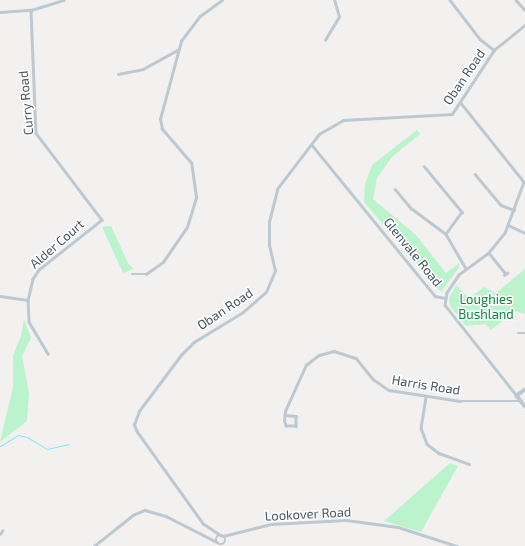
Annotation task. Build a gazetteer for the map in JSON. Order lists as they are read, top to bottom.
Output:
{
  "streets": {
    "street": [
      "Oban Road",
      "Curry Road",
      "Alder Court",
      "Glenvale Road",
      "Harris Road",
      "Lookover Road"
    ]
  },
  "crossings": [
    ["Oban Road", "Glenvale Road"],
    ["Oban Road", "Lookover Road"],
    ["Curry Road", "Alder Court"],
    ["Glenvale Road", "Harris Road"]
  ],
  "parks": ["Loughies Bushland"]
}
